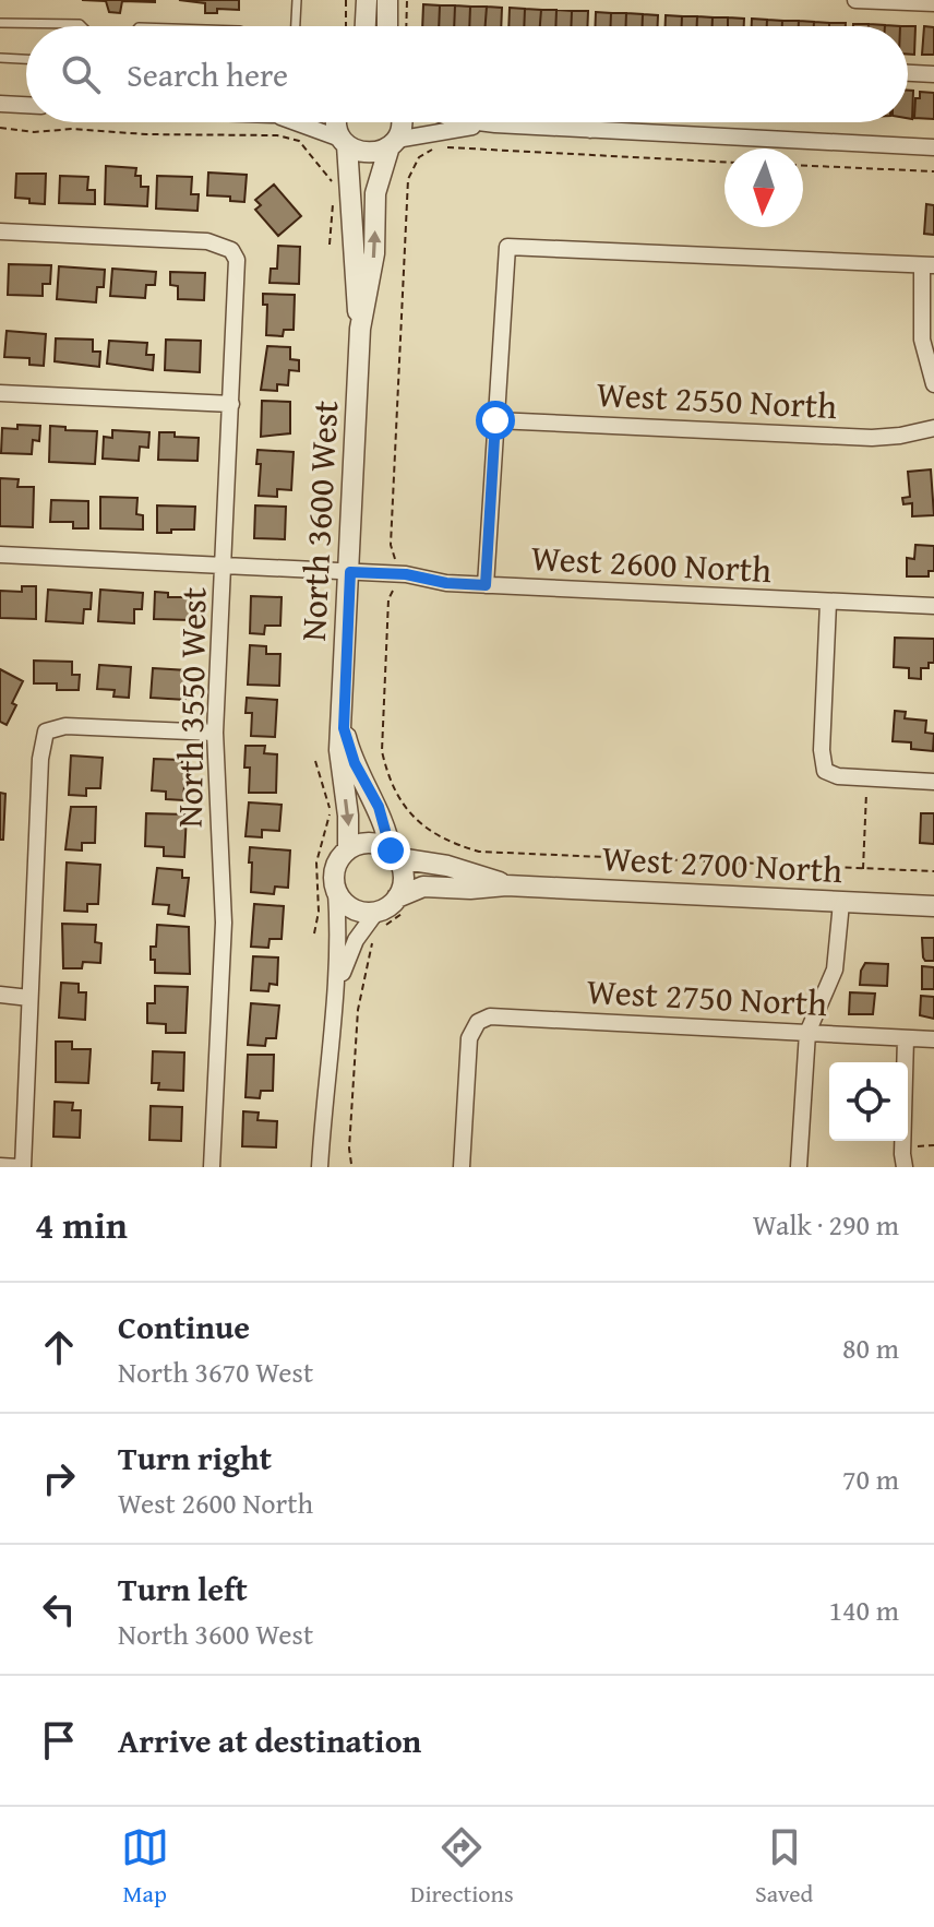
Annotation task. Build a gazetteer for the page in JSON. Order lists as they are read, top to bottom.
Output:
{
  "streets": {
    "street": [
      "West 2550 North",
      "North 3600 West",
      "West 2600 North",
      "North 3550 West",
      "West 2700 North",
      "West 2750 North"
    ]
  },
  "crossings": [
    ["North 3600 West", "West 2600 North"],
    ["North 3600 West", "West 2700 North"],
    ["West 2600 North", "North 3550 West"]
  ],
  "north": "bottom",
  "page": {
    "search": "Search here",
    "heading": ["4 min", "Walk · 290 m"],
    "list": [
      ["Continue", "North 3670 West", "80 m"],
      ["Turn right", "West 2600 North", "70 m"],
      ["Turn left", "North 3600 West", "140 m"],
      "Arrive at destination"
    ],
    "nav": ["Map", "Directions", "Saved"]
  }
}
